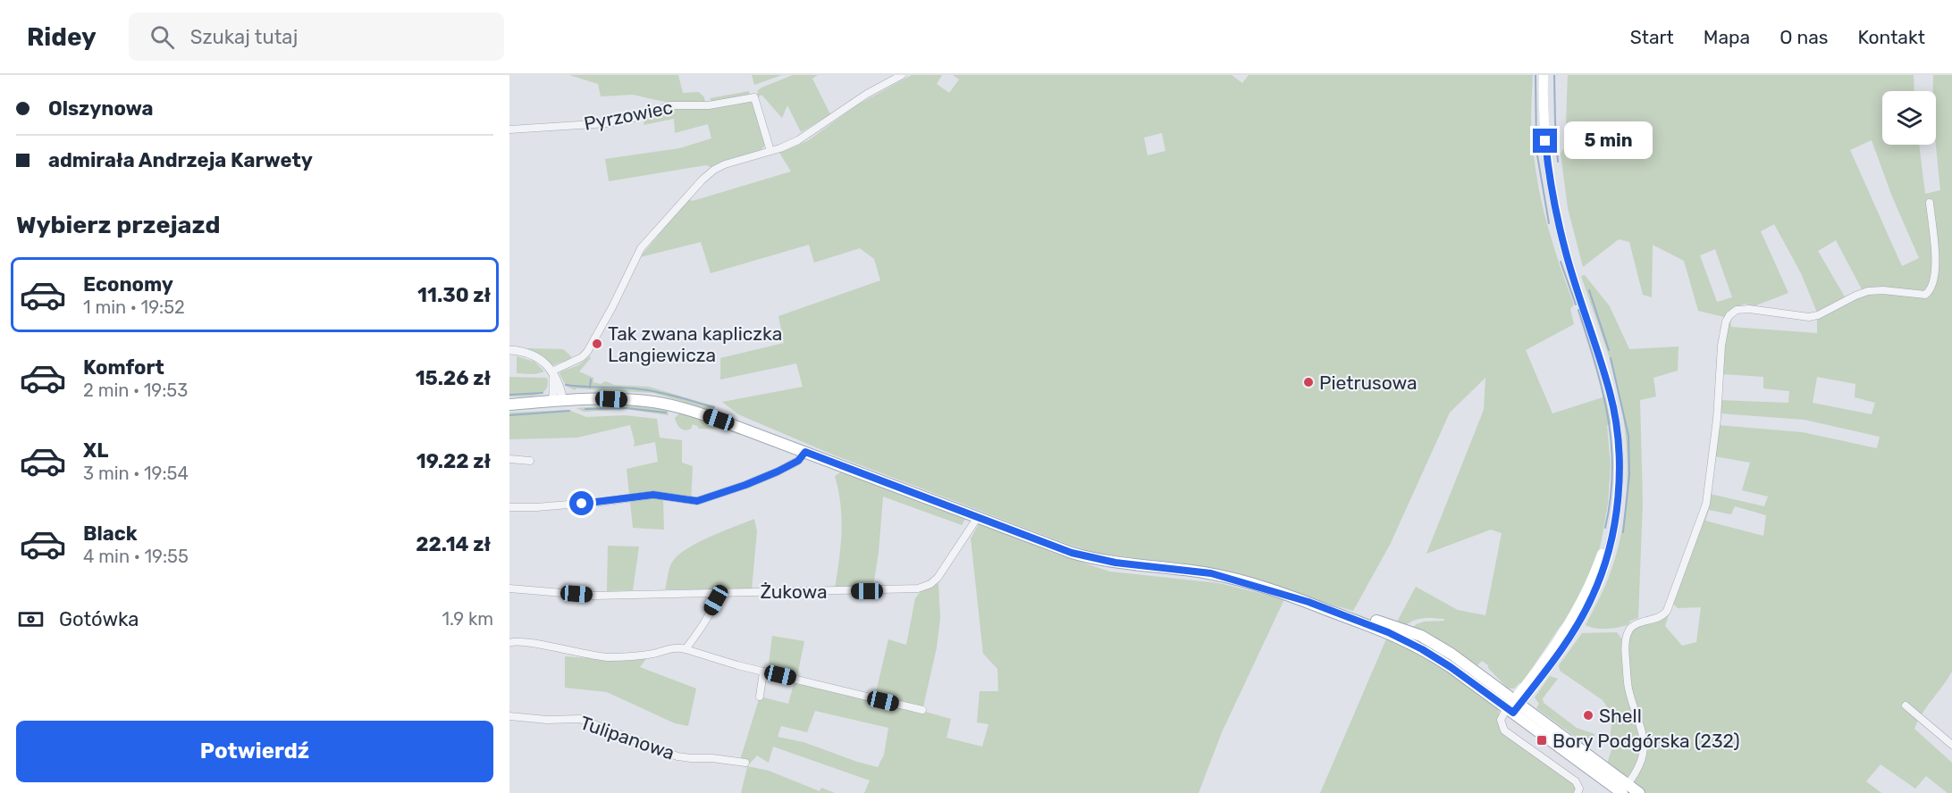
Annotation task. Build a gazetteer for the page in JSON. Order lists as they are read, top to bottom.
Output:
{
  "streets": {
    "street": ["Pyrzowiec", "Żukowa", "Tulipanowa"]
  },
  "places": {
    "other": ["Tak zwana kapliczka Langiewicza", "Pietrusowa", "Shell"],
    "transit": ["Bory Podgórska (232)"]
  },
  "page": {
    "header": "Ridey",
    "search": "Szukaj tutaj",
    "nav": [
      "Start",
      "Mapa",
      "O nas",
      "Kontakt"
    ],
    "banner": ["Olszynowa", "admirała Andrzeja Karwety"],
    "bubble": "5 min",
    "heading": "Wybierz przejazd",
    "list": [
      {
        "name": "Economy",
        "note": "1 min · 19:52",
        "value": "11.30 zł"
      },
      {
        "name": "Komfort",
        "note": "2 min · 19:53",
        "value": "15.26 zł"
      },
      {
        "name": "XL",
        "note": "3 min · 19:54",
        "value": "19.22 zł"
      },
      {
        "name": "Black",
        "note": "4 min · 19:55",
        "value": "22.14 zł"
      }
    ],
    "pay": ["Gotówka", "1.9 km"],
    "buttons": "Potwierdź"
  }
}
